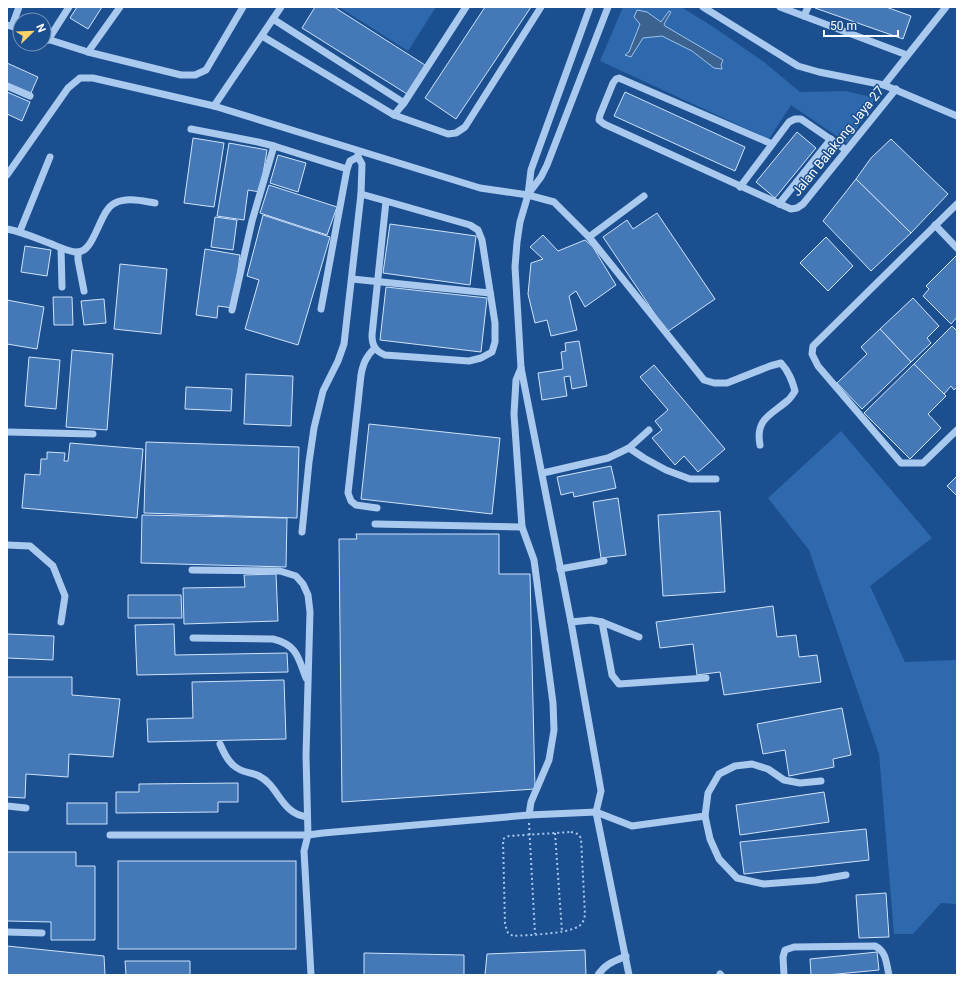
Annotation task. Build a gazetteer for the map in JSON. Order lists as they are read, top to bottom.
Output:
{
  "streets": {
    "street": ["Jalan Balakong Jaya 27"]
  },
  "scale_bar": "50 m",
  "north": "top right"
}
